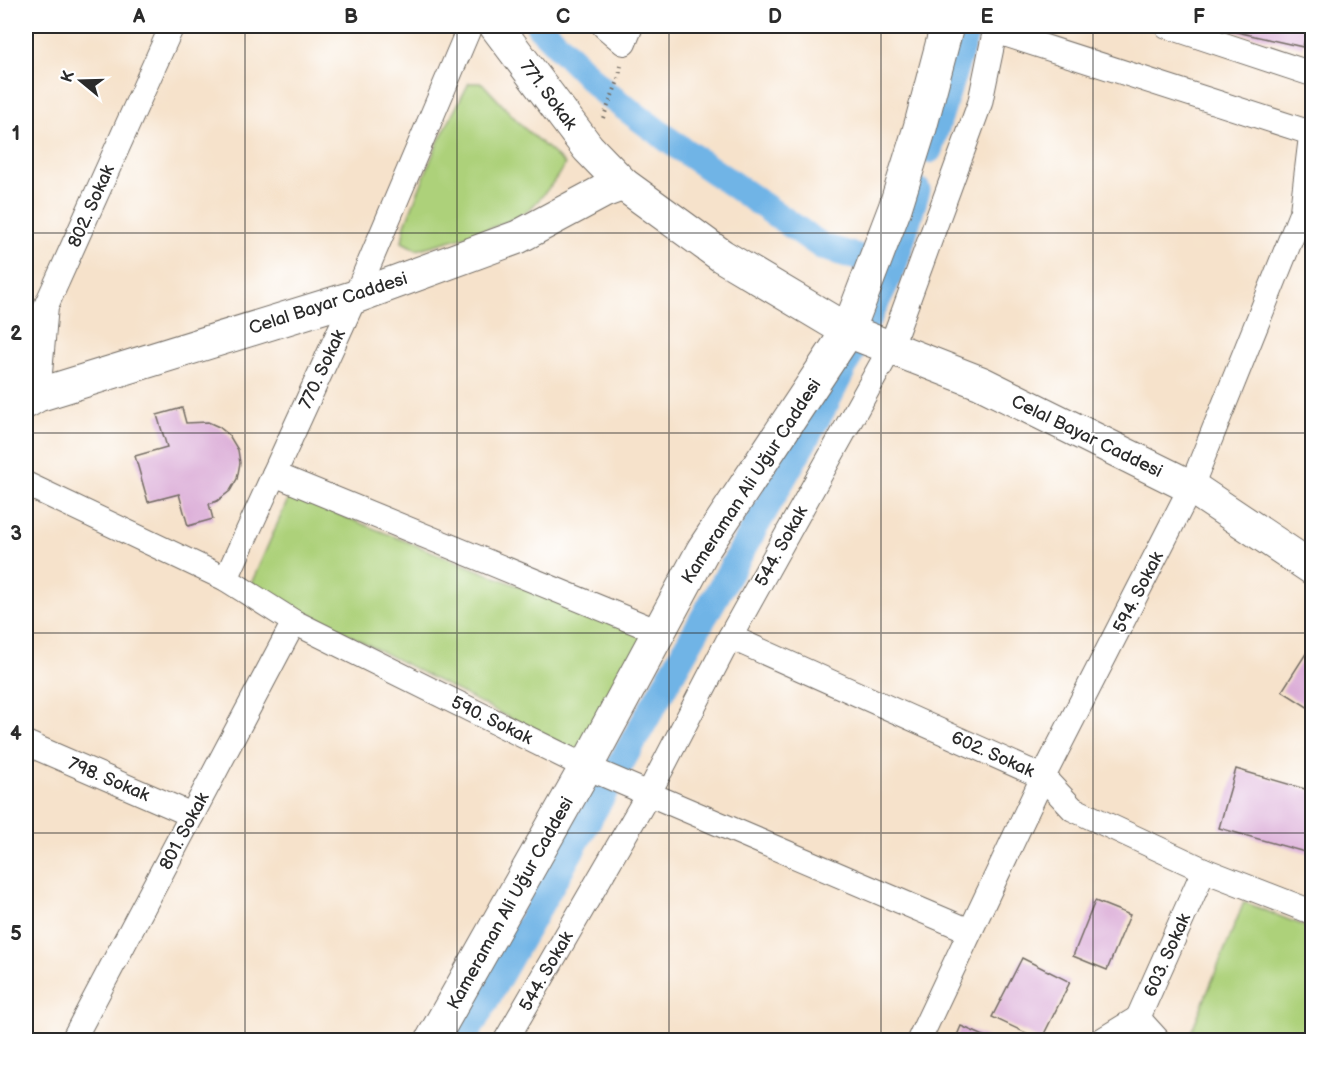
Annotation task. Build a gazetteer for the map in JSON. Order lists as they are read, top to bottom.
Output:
{
  "streets": {
    "street": [
      "771. Sokak",
      "802. Sokak",
      "Celal Bayar Caddesi",
      "770. Sokak",
      "Kameraman Ali Uğur Caddesi",
      "544. Sokak",
      "594. Sokak",
      "590. Sokak",
      "602. Sokak",
      "798. Sokak",
      "801. Sokak",
      "603. Sokak"
    ]
  },
  "crossings": [
    ["771. Sokak", "Celal Bayar Caddesi"],
    ["802. Sokak", "Celal Bayar Caddesi"],
    ["Celal Bayar Caddesi", "770. Sokak"],
    ["Celal Bayar Caddesi", "Kameraman Ali Uğur Caddesi"],
    ["Celal Bayar Caddesi", "544. Sokak"],
    ["Celal Bayar Caddesi", "594. Sokak"],
    ["770. Sokak", "590. Sokak"],
    ["Kameraman Ali Uğur Caddesi", "590. Sokak"],
    ["544. Sokak", "590. Sokak"],
    ["544. Sokak", "602. Sokak"],
    ["594. Sokak", "590. Sokak"],
    ["594. Sokak", "602. Sokak"],
    ["590. Sokak", "801. Sokak"],
    ["602. Sokak", "603. Sokak"],
    ["798. Sokak", "801. Sokak"]
  ],
  "north": "left",
  "grid": {
    "columns": [
      "A",
      "B",
      "C",
      "D",
      "E",
      "F"
    ],
    "rows": [
      "1",
      "2",
      "3",
      "4",
      "5"
    ]
  }
}
